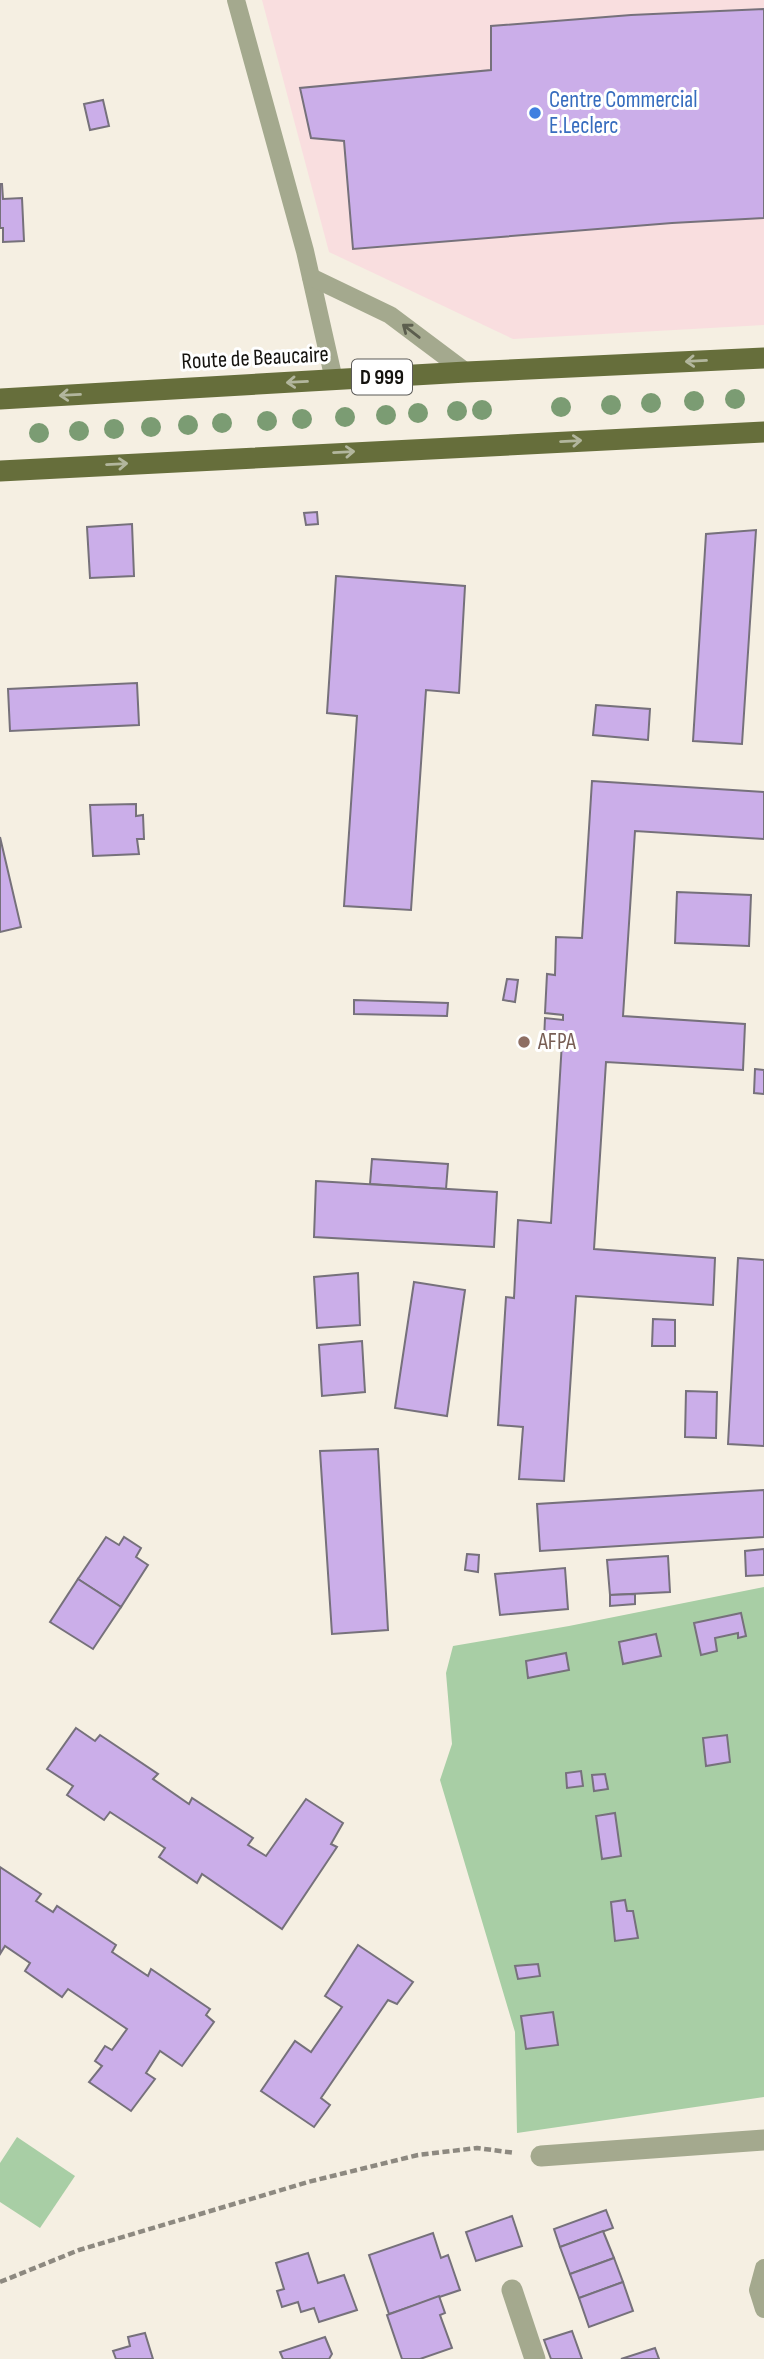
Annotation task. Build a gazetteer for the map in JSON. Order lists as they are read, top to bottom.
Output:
{
  "streets": {
    "main road": ["Route de Beaucaire", "D 999"]
  },
  "places": ["Centre Commercial E.Leclerc", "AFPA"]
}
